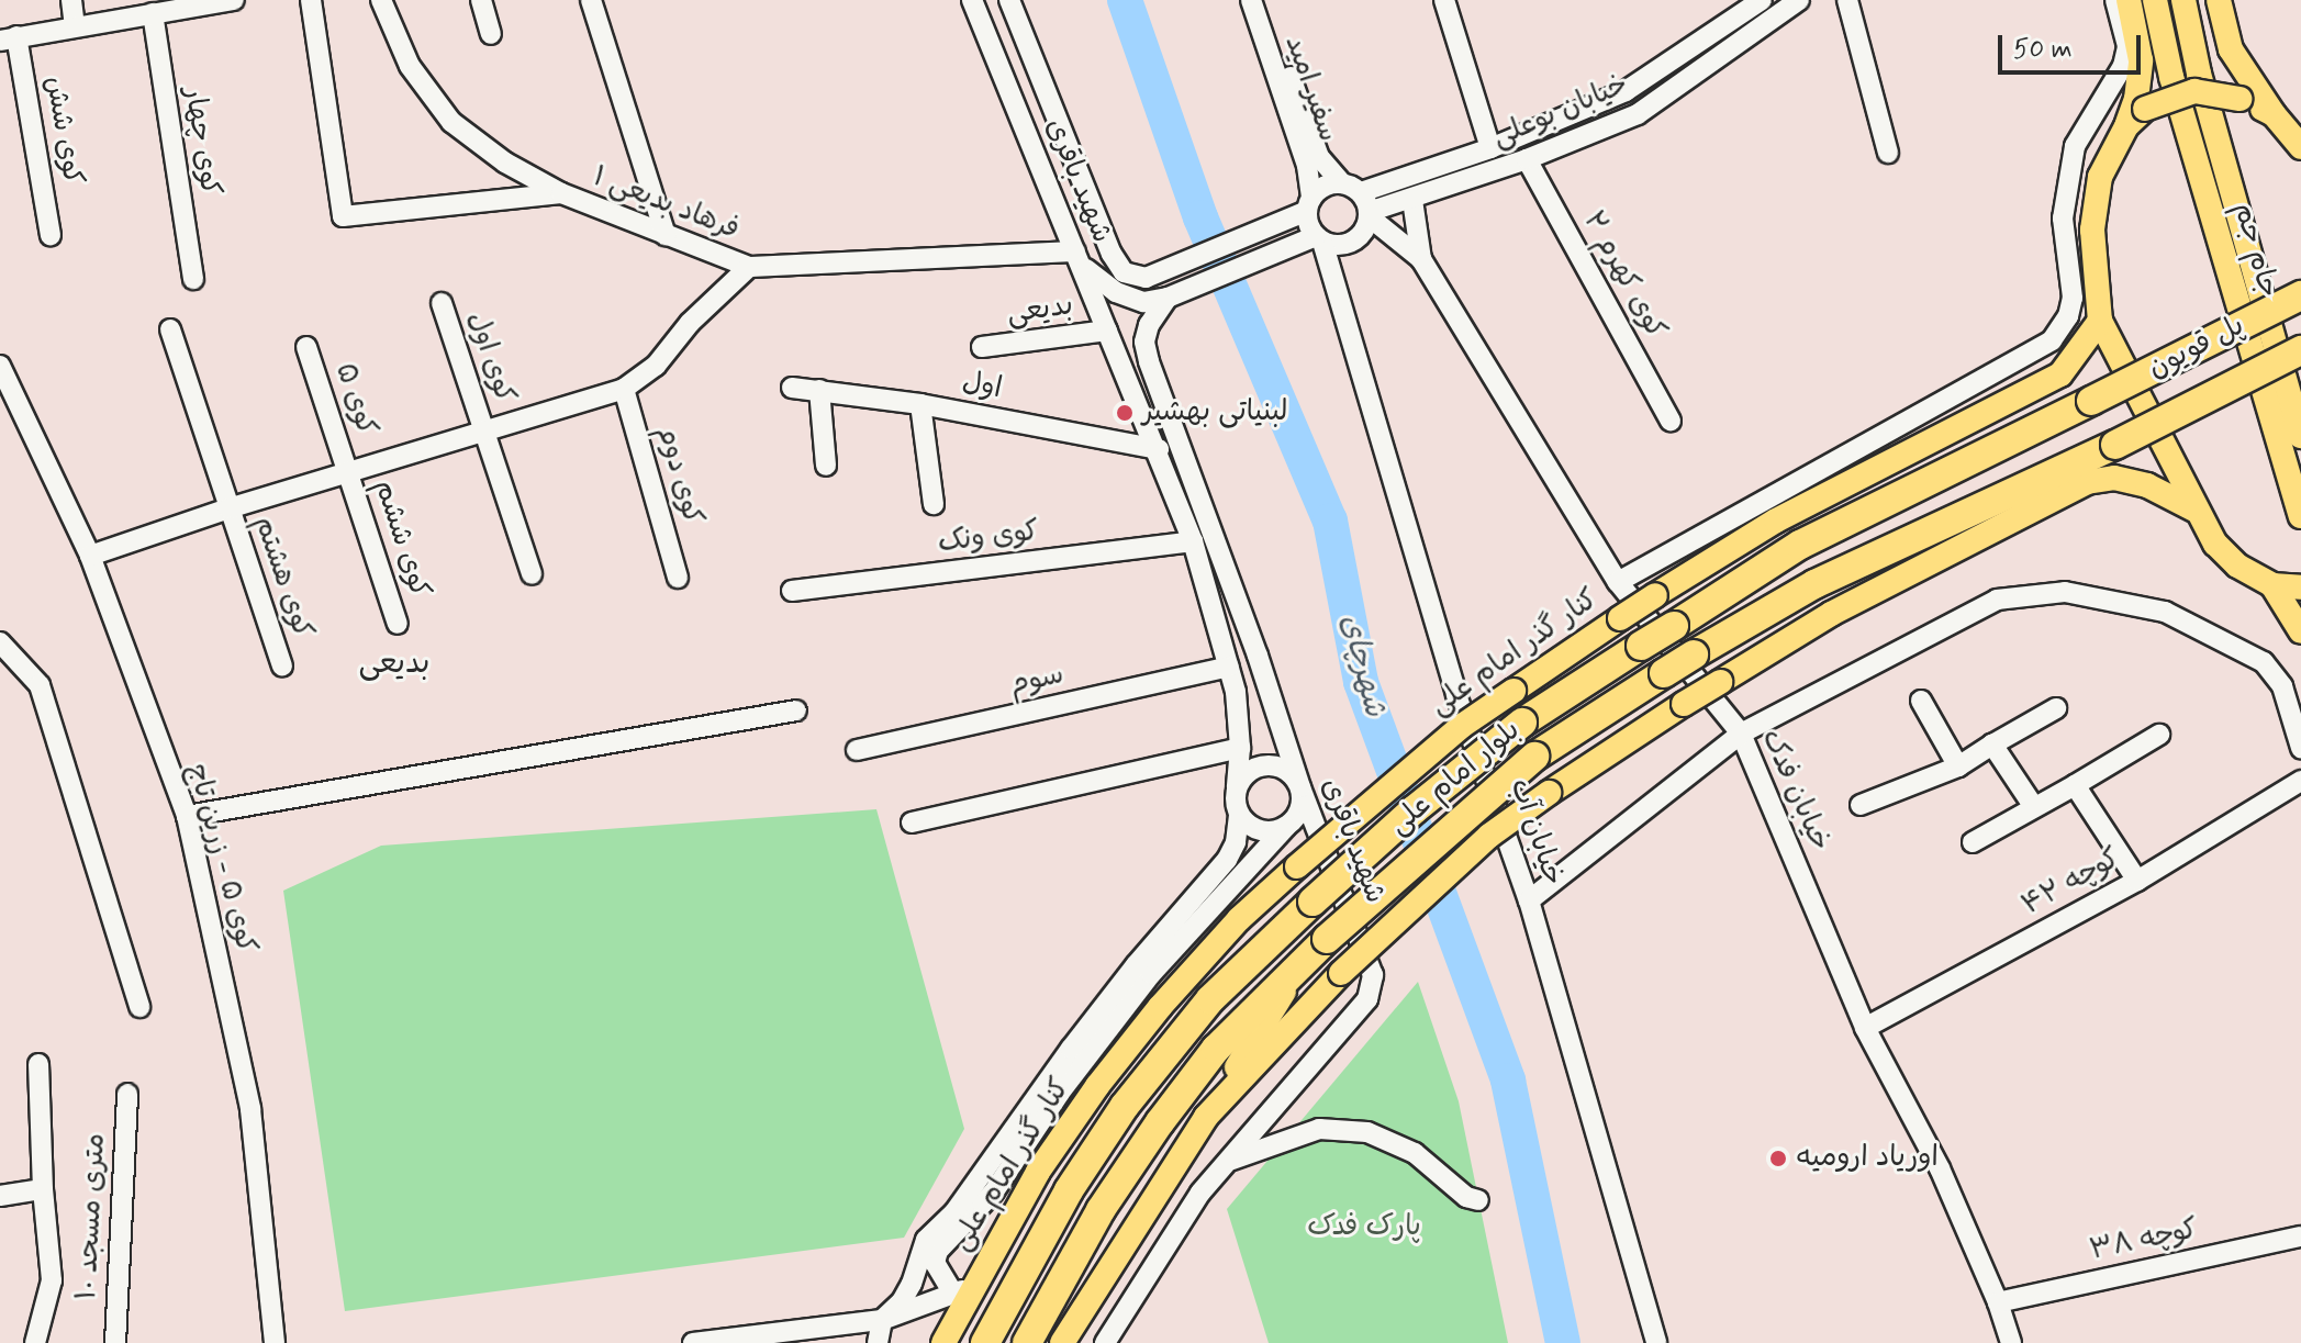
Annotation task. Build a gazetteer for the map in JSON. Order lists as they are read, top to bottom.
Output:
{
  "streets": {
    "highway": ["پل قویون", "بلوار امام علی"],
    "main road": ["جام جم", "کنار گذر امام علی"],
    "street": [
      "سفیر امید",
      "خیابان بوعلی",
      "کوی شش",
      "کوی چهار",
      "شهید باقری",
      "فرهاد بدیعی ۱",
      "کوی کهرم ۲",
      "بدیعی",
      "کوی اول",
      "اول",
      "کوی ۵",
      "کوی دوم",
      "کوی ونک",
      "کوی ششم",
      "کوی هشتم",
      "سوم",
      "خیابان فدک",
      "خیابان آب",
      "کوی ۵ - زرین تاج",
      "کوچه ۴۲",
      "۱۰ متری مسجد",
      "کوچه ۳۸"
    ]
  },
  "crossings": [
    ["سفیر امید", "خیابان بوعلی"],
    ["سفیر امید", "شهید باقری"],
    ["سفیر امید", "خیابان فدک"],
    ["سفیر امید", "خیابان آب"],
    ["خیابان بوعلی", "شهید باقری"],
    ["خیابان بوعلی", "کوی کهرم ۲"],
    ["خیابان بوعلی", "خیابان فدک"],
    ["خیابان بوعلی", "خیابان آب"],
    ["شهید باقری", "فرهاد بدیعی ۱"],
    ["شهید باقری", "بدیعی"],
    ["شهید باقری", "اول"],
    ["شهید باقری", "کوی ونک"],
    ["شهید باقری", "سوم"],
    ["شهید باقری", "خیابان فدک"],
    ["شهید باقری", "خیابان آب"],
    ["پل قویون", "بلوار امام علی"],
    ["کوی ۵", "کوی ششم"],
    ["خیابان فدک", "خیابان آب"],
    ["خیابان فدک", "کوچه ۴۲"],
    ["خیابان فدک", "کوچه ۳۸"]
  ],
  "districts": ["بدیعی"],
  "water": ["شهرچای"],
  "parks": ["پارک فدک"],
  "places": ["لبنیاتی بهشیر", "اوریاد ارومیه"],
  "scale_bar": "50 m"
}
